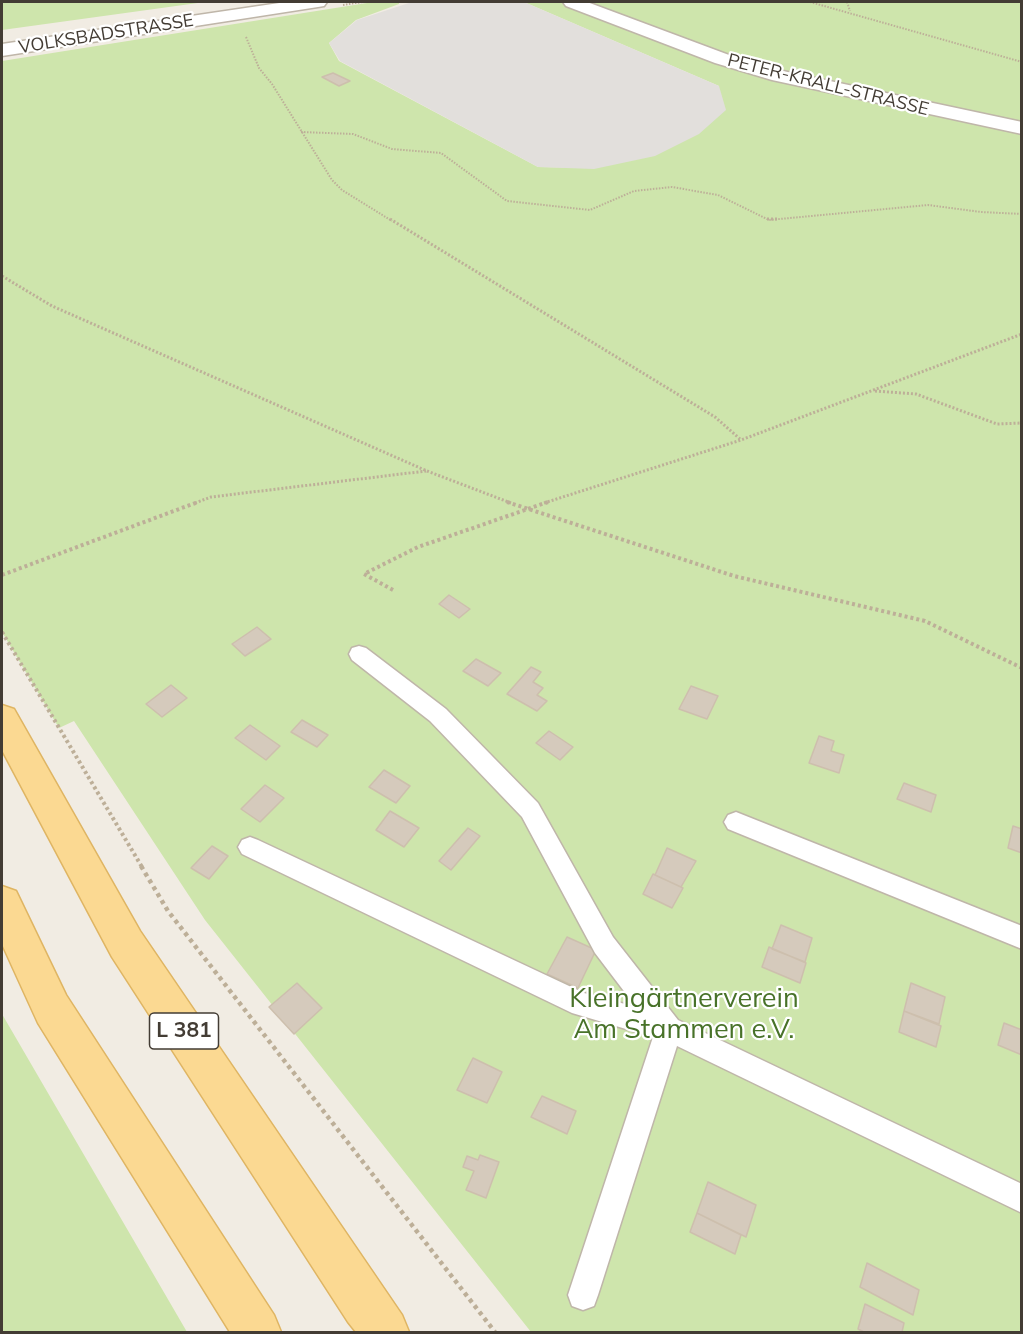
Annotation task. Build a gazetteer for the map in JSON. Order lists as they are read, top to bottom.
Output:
{
  "streets": {
    "main road": ["L 381"],
    "street": ["VOLKSBADSTRASSE", "PETER-KRALL-STRASSE"]
  },
  "parks": ["Kleingärtnerverein Am Stammen e.V."]
}
